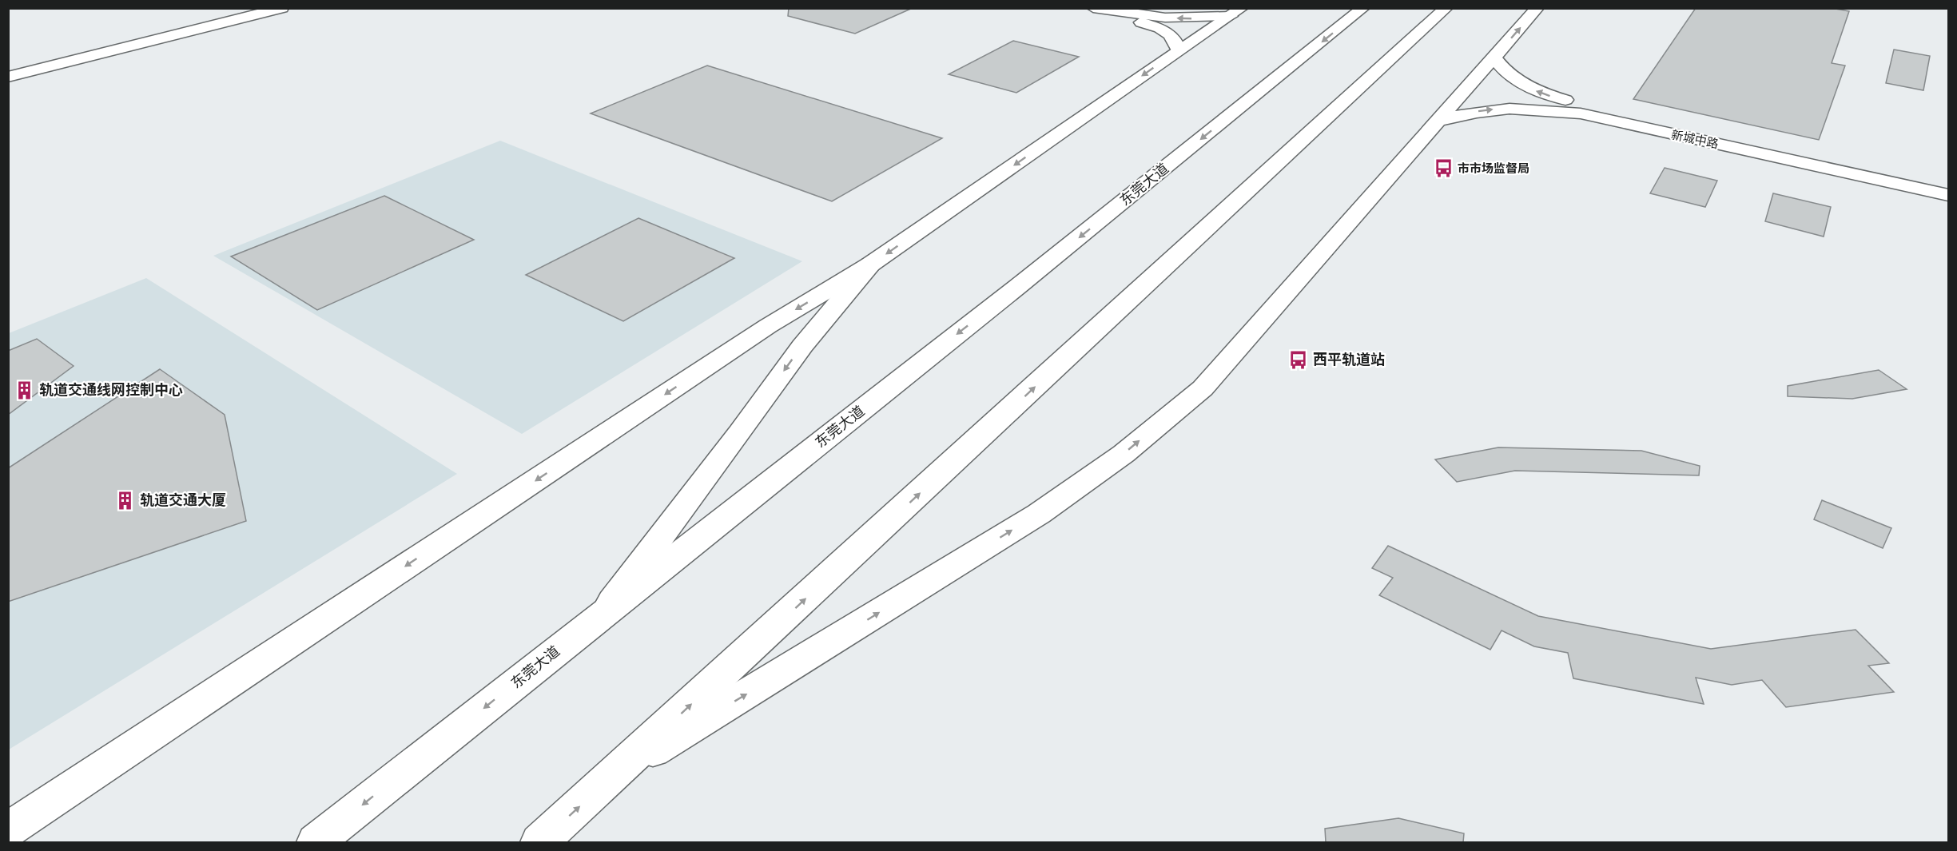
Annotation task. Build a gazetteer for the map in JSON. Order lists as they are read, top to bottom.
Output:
{
  "streets": {
    "main road": ["新城中路", "东莞大道"]
  },
  "places": {
    "bus stop": ["市市场监督局", "西平轨道站"],
    "building": ["轨道交通线网控制中心", "轨道交通大厦"]
  }
}
